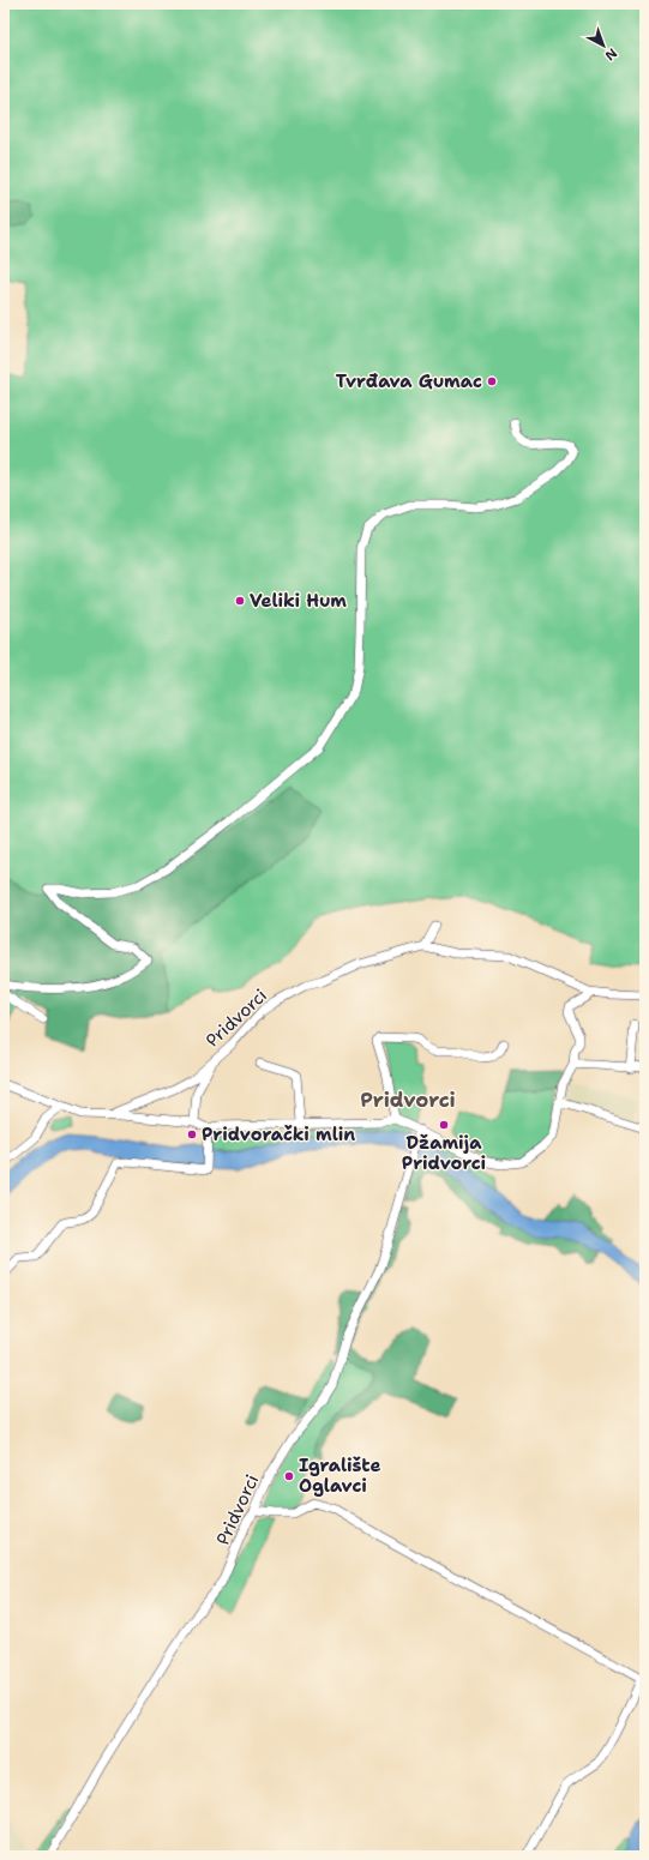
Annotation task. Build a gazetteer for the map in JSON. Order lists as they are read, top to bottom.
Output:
{
  "streets": {
    "street": ["Pridvorci"]
  },
  "districts": ["Pridvorci"],
  "places": [
    "Tvrđava Gumac",
    "Veliki Hum",
    "Džamija Pridvorci",
    "Pridvorački mlin",
    "Igralište Oglavci"
  ],
  "north": "bottom right"
}
